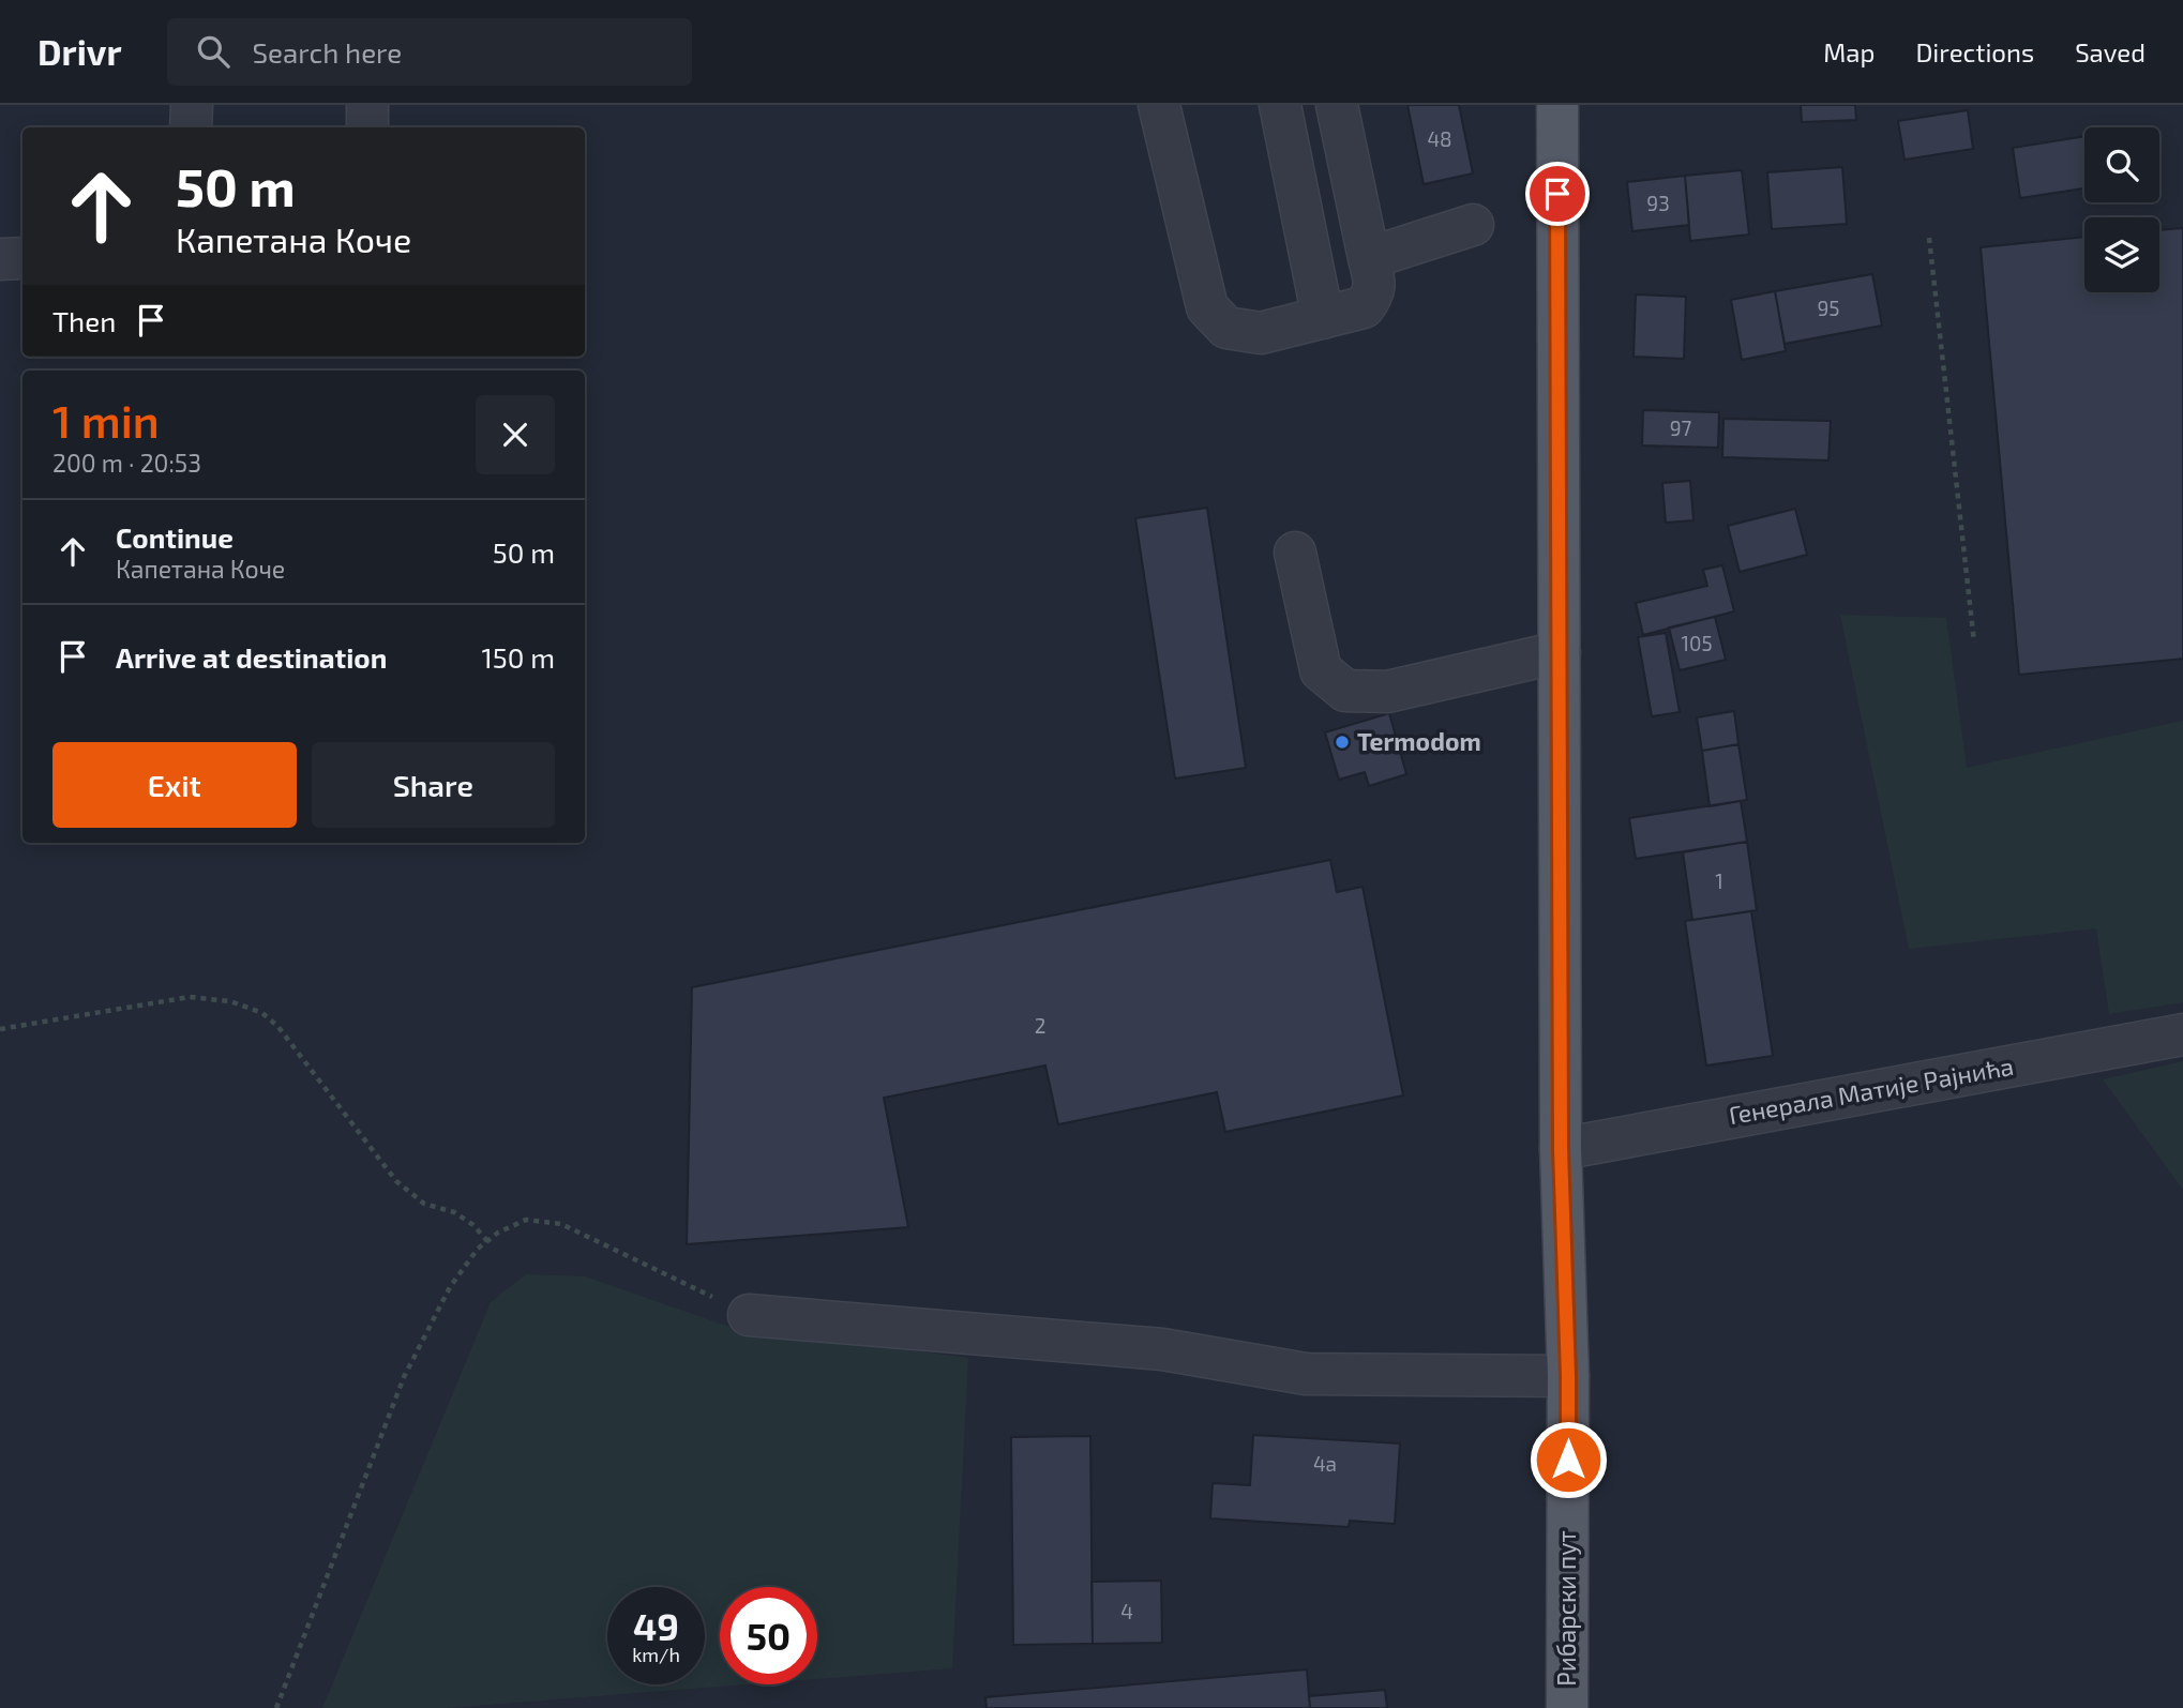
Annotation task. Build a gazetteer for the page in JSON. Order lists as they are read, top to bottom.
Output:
{
  "streets": {
    "main road": ["Рибарски пут"],
    "street": ["Генерала Матије Рајнића"]
  },
  "crossings": [
    ["Генерала Матије Рајнића", "Рибарски пут"]
  ],
  "places": ["Termodom"],
  "house_numbers": [
    "48",
    "93",
    "95",
    "97",
    "105",
    "1",
    "2",
    "4a",
    "4"
  ],
  "page": {
    "header": "Drivr",
    "search": "Search here",
    "nav": ["Map", "Directions", "Saved"],
    "turn": ["50 m", "Капетана Коче"],
    "then": "Then",
    "heading": ["1 min", "200 m · 20:53"],
    "list": [
      {
        "name": "Continue",
        "note": "Капетана Коче",
        "value": "50 m"
      },
      {
        "name": "Arrive at destination",
        "value": "150 m"
      }
    ],
    "buttons": ["Exit", "Share"],
    "speed": "49 km/h",
    "limit": "50"
  }
}
